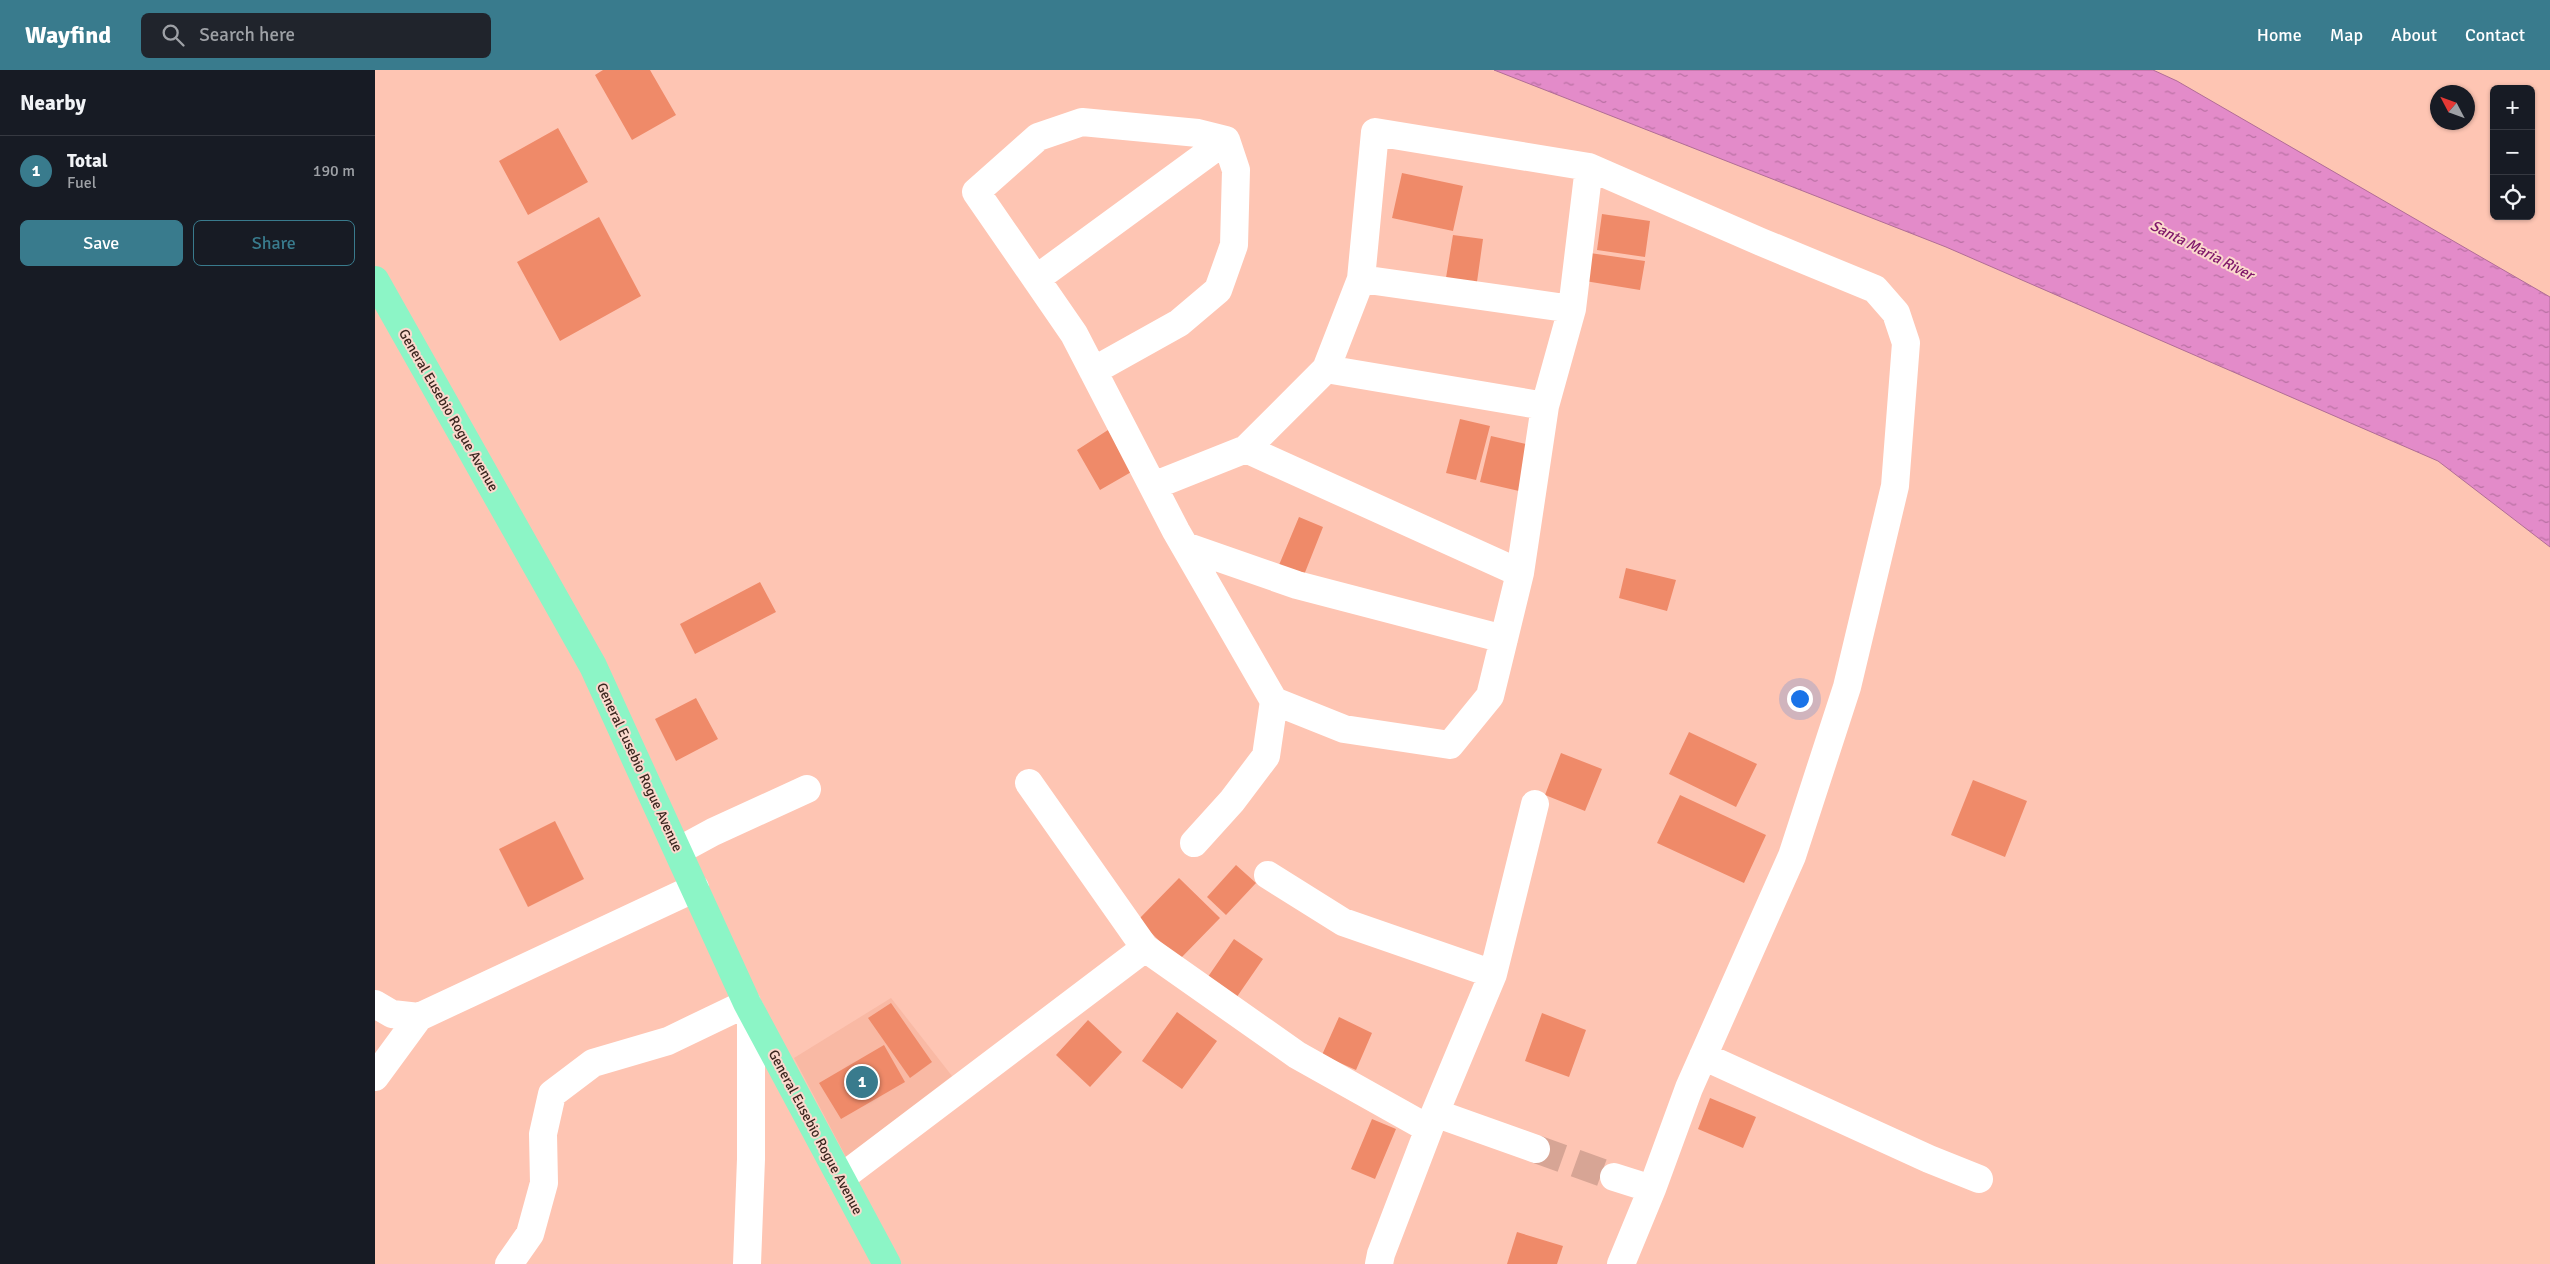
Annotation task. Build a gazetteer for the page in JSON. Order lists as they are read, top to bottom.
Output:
{
  "streets": {
    "main road": ["General Eusebio Rogue Avenue"]
  },
  "water": ["Santa Maria River"],
  "north": "top left",
  "page": {
    "header": "Wayfind",
    "search": "Search here",
    "nav": [
      "Home",
      "Map",
      "About",
      "Contact"
    ],
    "heading": "Nearby",
    "map_buttons": ["+", "−"],
    "list": [
      {
        "mark": "1",
        "name": "Total",
        "note": "Fuel",
        "value": "190 m"
      }
    ],
    "buttons": ["Save", "Share"],
    "pins": "1"
  }
}
